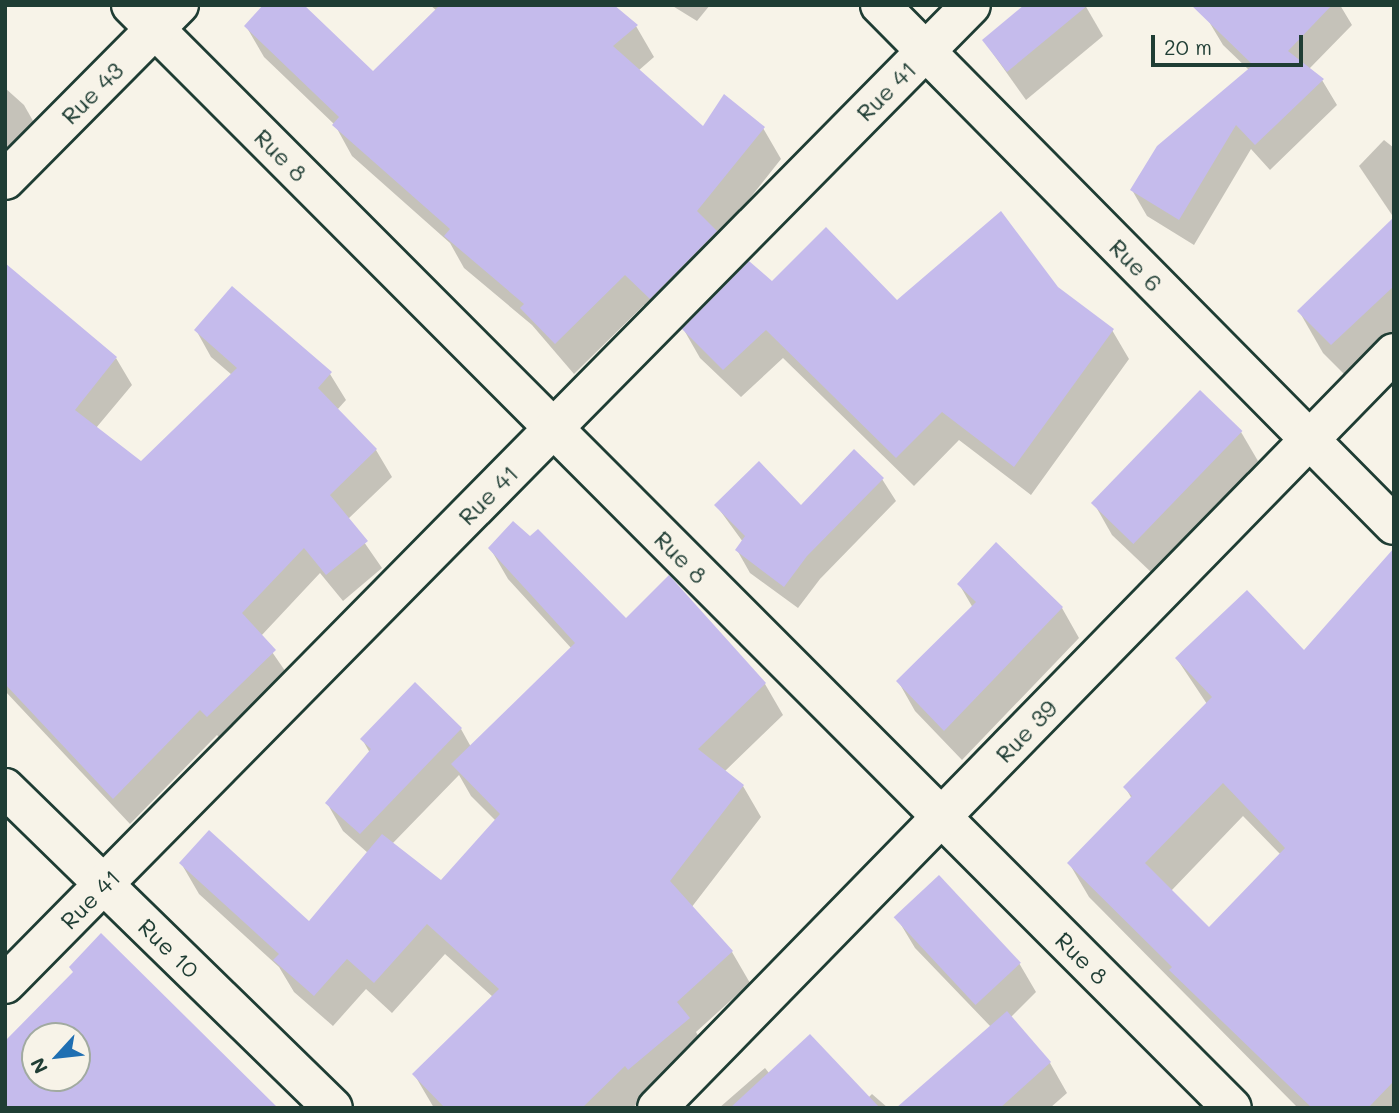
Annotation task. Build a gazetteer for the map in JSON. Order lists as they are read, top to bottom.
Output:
{
  "streets": {
    "street": [
      "Rue 41",
      "Rue 43",
      "Rue 8",
      "Rue 6",
      "Rue 39",
      "Rue 10"
    ]
  },
  "crossings": [
    ["Rue 41", "Rue 8"],
    ["Rue 41", "Rue 6"],
    ["Rue 41", "Rue 10"],
    ["Rue 43", "Rue 8"],
    ["Rue 8", "Rue 39"],
    ["Rue 6", "Rue 39"]
  ],
  "scale_bar": "20 m",
  "north": "bottom left"
}
